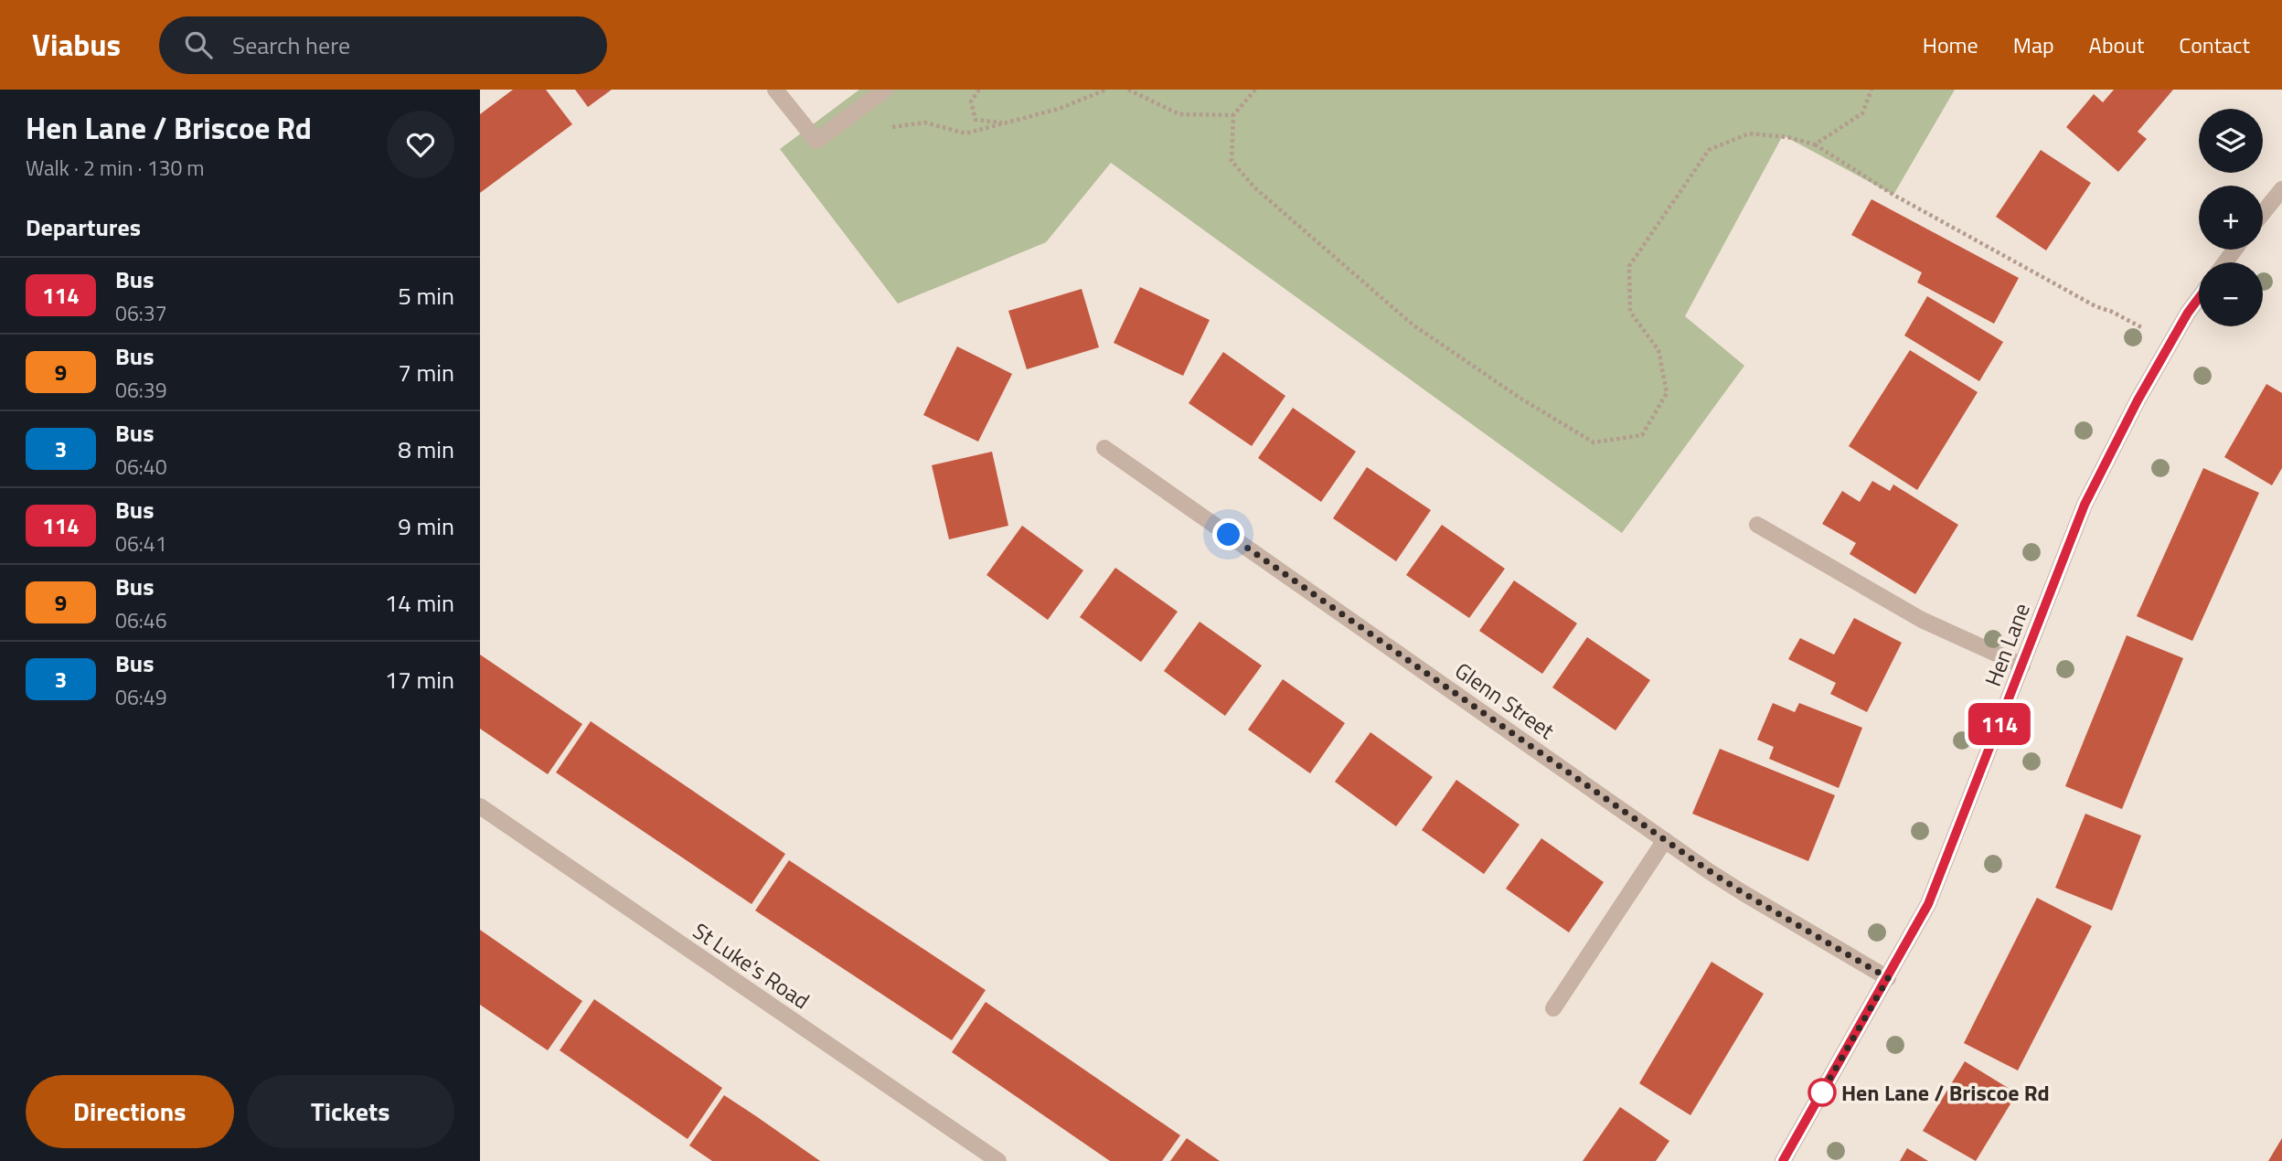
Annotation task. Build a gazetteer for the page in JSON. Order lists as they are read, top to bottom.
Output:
{
  "streets": {
    "street": ["Hen Lane", "Glenn Street", "St Luke's Road"]
  },
  "crossings": [
    ["Hen Lane", "Glenn Street"]
  ],
  "places": ["Hen Lane / Briscoe Rd"],
  "lines": ["bus line 114"],
  "page": {
    "header": "Viabus",
    "search": "Search here",
    "nav": [
      "Home",
      "Map",
      "About",
      "Contact"
    ],
    "heading": [
      ["Hen Lane / Briscoe Rd", "Walk · 2 min · 130 m"],
      "Departures"
    ],
    "on_map": "114",
    "map_buttons": ["+", "−"],
    "list": [
      {
        "mark": "114",
        "name": "Bus",
        "note": "06:37",
        "value": "5 min"
      },
      {
        "mark": "9",
        "name": "Bus",
        "note": "06:39",
        "value": "7 min"
      },
      {
        "mark": "3",
        "name": "Bus",
        "note": "06:40",
        "value": "8 min"
      },
      {
        "mark": "114",
        "name": "Bus",
        "note": "06:41",
        "value": "9 min"
      },
      {
        "mark": "9",
        "name": "Bus",
        "note": "06:46",
        "value": "14 min"
      },
      {
        "mark": "3",
        "name": "Bus",
        "note": "06:49",
        "value": "17 min"
      }
    ],
    "buttons": ["Directions", "Tickets"]
  }
}
